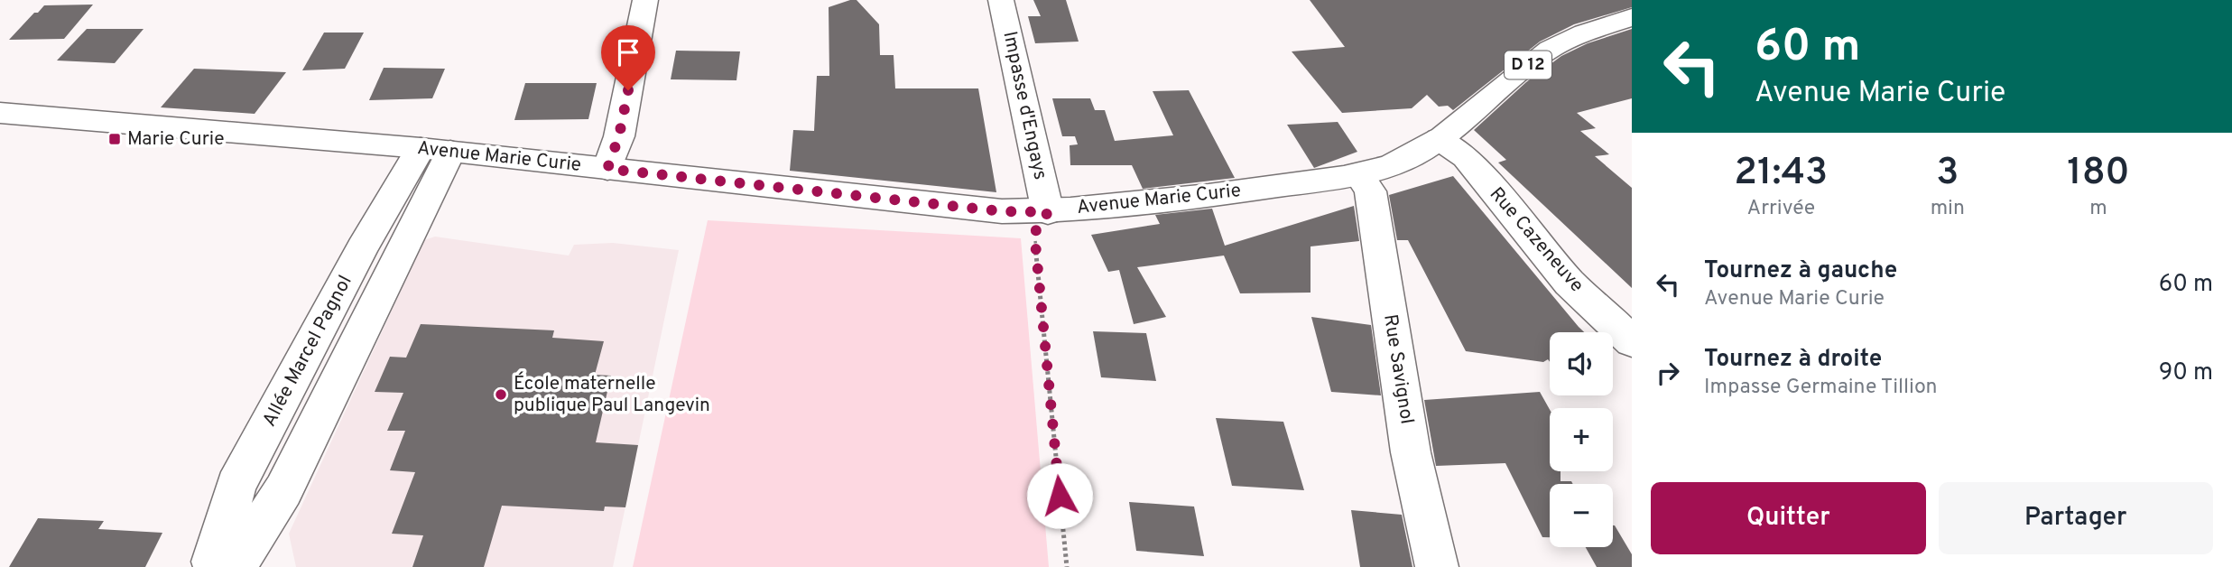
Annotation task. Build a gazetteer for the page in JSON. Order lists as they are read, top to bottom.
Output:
{
  "streets": {
    "main road": [
      "D 12",
      "Impasse d'Engays",
      "Avenue Marie Curie",
      "Rue Cazeneuve",
      "Allée Marcel Pagnol",
      "Rue Savignol"
    ]
  },
  "crossings": [
    ["Impasse d'Engays", "Avenue Marie Curie"],
    ["Avenue Marie Curie", "Rue Cazeneuve"],
    ["Avenue Marie Curie", "Allée Marcel Pagnol"],
    ["Avenue Marie Curie", "Rue Savignol"]
  ],
  "places": {
    "transit": ["Marie Curie"],
    "other": ["École maternelle publique Paul Langevin"]
  },
  "page": {
    "turn": ["60 m", "Avenue Marie Curie"],
    "eta": [
      "21:43",
      "Arrivée",
      "3",
      "min",
      "180",
      "m"
    ],
    "list": [
      {
        "name": "Tournez à gauche",
        "note": "Avenue Marie Curie",
        "value": "60 m"
      },
      {
        "name": "Tournez à droite",
        "note": "Impasse Germaine Tillion",
        "value": "90 m"
      }
    ],
    "map_buttons": ["+", "−"],
    "buttons": ["Quitter", "Partager"]
  }
}
